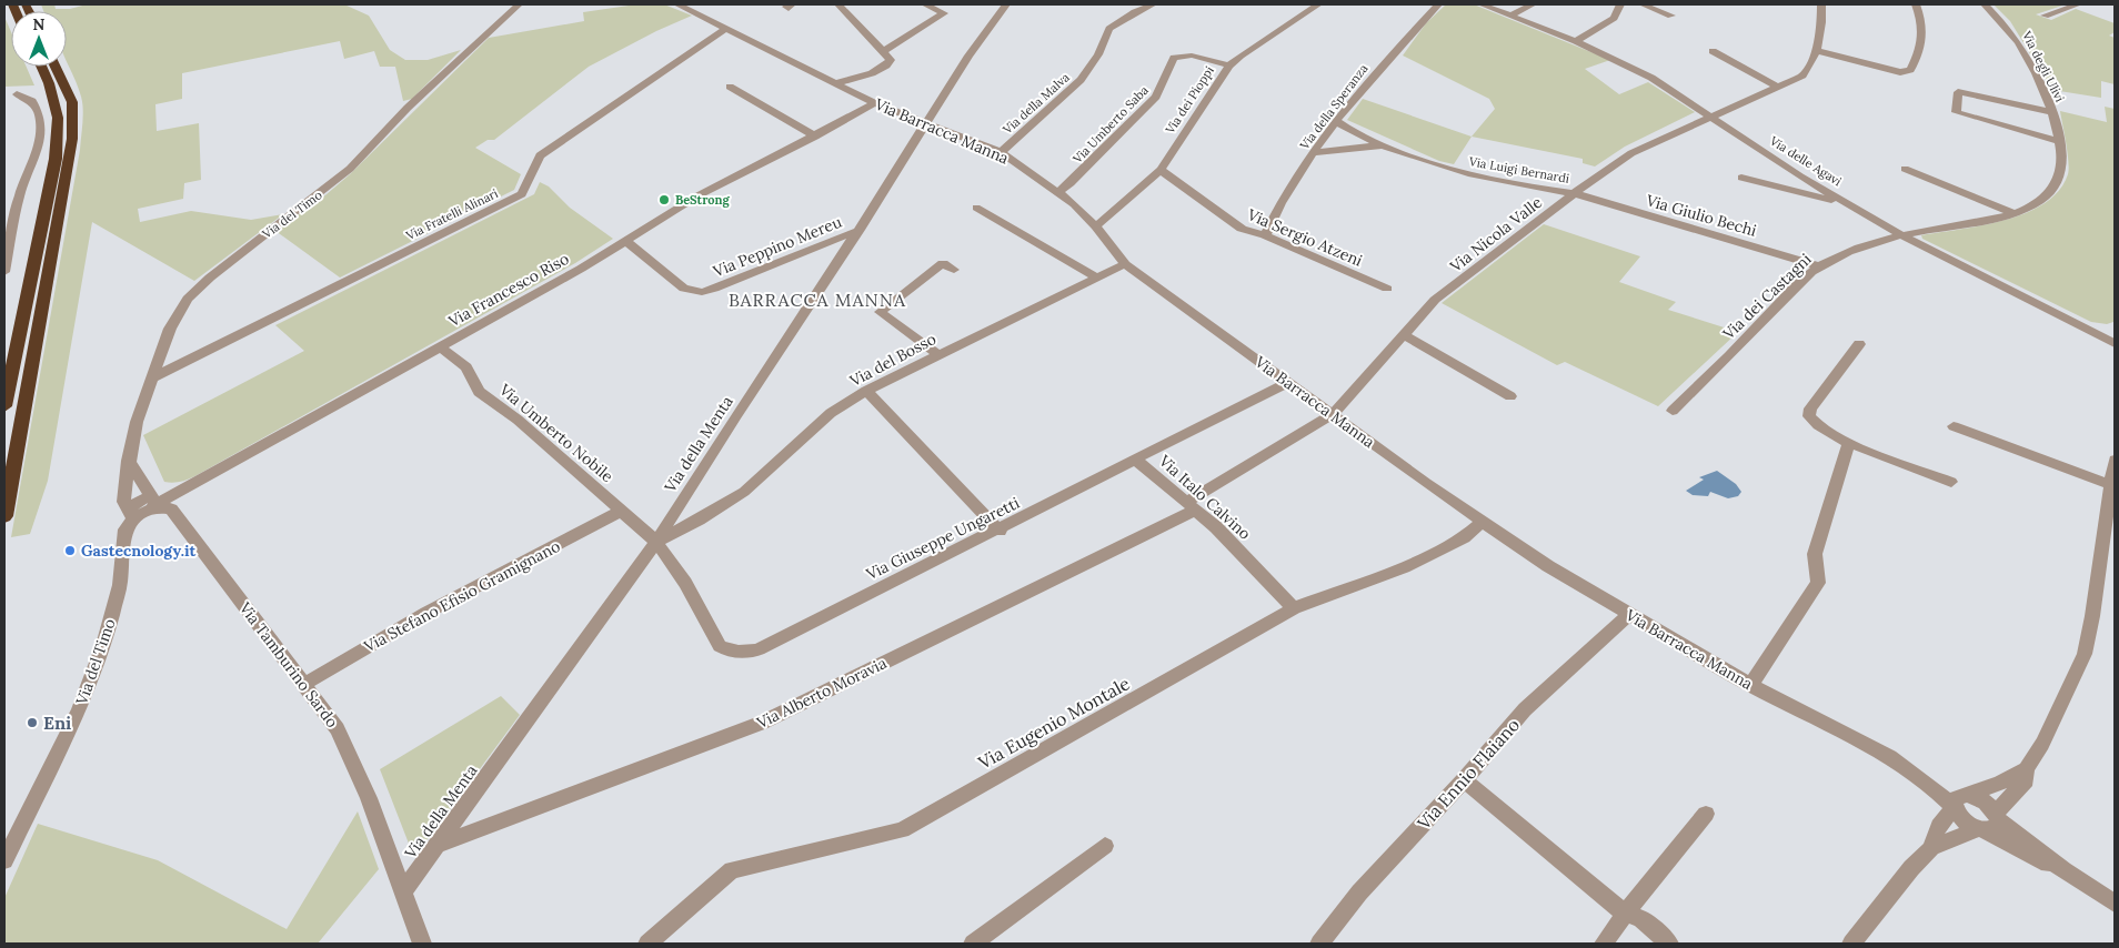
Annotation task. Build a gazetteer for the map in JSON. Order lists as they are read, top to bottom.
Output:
{
  "streets": {
    "street": [
      "Via degli Ulivi",
      "Via dei Pioppi",
      "Via della Malva",
      "Via della Speranza",
      "Via Umberto Saba",
      "Via Barracca Manna",
      "Via delle Agavi",
      "Via Luigi Bernardi",
      "Via del Timo",
      "Via Fratelli Alinari",
      "Via Giulio Bechi",
      "Via Nicola Valle",
      "Via Sergio Atzeni",
      "Via Peppino Mereu",
      "Via Francesco Riso",
      "Via dei Castagni",
      "Via del Bosso",
      "Via Umberto Nobile",
      "Via della Menta",
      "Via Italo Calvino",
      "Via Giuseppe Ungaretti",
      "Via Stefano Efisio Gramignano",
      "Via Tamburino Sardo",
      "Via Alberto Moravia",
      "Via Eugenio Montale",
      "Via Ennio Flaiano"
    ]
  },
  "crossings": [
    ["Via degli Ulivi", "Via delle Agavi"],
    ["Via degli Ulivi", "Via dei Castagni"],
    ["Via dei Pioppi", "Via Umberto Saba"],
    ["Via dei Pioppi", "Via Barracca Manna"],
    ["Via dei Pioppi", "Via Sergio Atzeni"],
    ["Via della Malva", "Via Barracca Manna"],
    ["Via della Speranza", "Via Luigi Bernardi"],
    ["Via della Speranza", "Via Sergio Atzeni"],
    ["Via Umberto Saba", "Via Barracca Manna"],
    ["Via Barracca Manna", "Via Fratelli Alinari"],
    ["Via Barracca Manna", "Via Nicola Valle"],
    ["Via Barracca Manna", "Via Francesco Riso"],
    ["Via Barracca Manna", "Via del Bosso"],
    ["Via Barracca Manna", "Via della Menta"],
    ["Via Barracca Manna", "Via Giuseppe Ungaretti"],
    ["Via Barracca Manna", "Via Alberto Moravia"],
    ["Via Barracca Manna", "Via Eugenio Montale"],
    ["Via Barracca Manna", "Via Ennio Flaiano"],
    ["Via delle Agavi", "Via Nicola Valle"],
    ["Via delle Agavi", "Via dei Castagni"],
    ["Via Luigi Bernardi", "Via Giulio Bechi"],
    ["Via Luigi Bernardi", "Via Nicola Valle"],
    ["Via del Timo", "Via Fratelli Alinari"],
    ["Via del Timo", "Via Francesco Riso"],
    ["Via Giulio Bechi", "Via Nicola Valle"],
    ["Via Giulio Bechi", "Via dei Castagni"],
    ["Via Nicola Valle", "Via Alberto Moravia"],
    ["Via Peppino Mereu", "Via Francesco Riso"],
    ["Via Peppino Mereu", "Via della Menta"],
    ["Via Francesco Riso", "Via Umberto Nobile"],
    ["Via Francesco Riso", "Via Tamburino Sardo"],
    ["Via del Bosso", "Via Umberto Nobile"],
    ["Via del Bosso", "Via della Menta"],
    ["Via del Bosso", "Via Giuseppe Ungaretti"],
    ["Via Umberto Nobile", "Via della Menta"],
    ["Via Umberto Nobile", "Via Giuseppe Ungaretti"],
    ["Via Umberto Nobile", "Via Stefano Efisio Gramignano"],
    ["Via della Menta", "Via Giuseppe Ungaretti"],
    ["Via della Menta", "Via Tamburino Sardo"],
    ["Via della Menta", "Via Alberto Moravia"],
    ["Via Italo Calvino", "Via Giuseppe Ungaretti"],
    ["Via Italo Calvino", "Via Alberto Moravia"],
    ["Via Italo Calvino", "Via Eugenio Montale"],
    ["Via Stefano Efisio Gramignano", "Via Tamburino Sardo"]
  ],
  "districts": ["BARRACCA MANNA"],
  "places": ["BeStrong", "Gastecnology.it", "Eni"],
  "north": "top"
}
